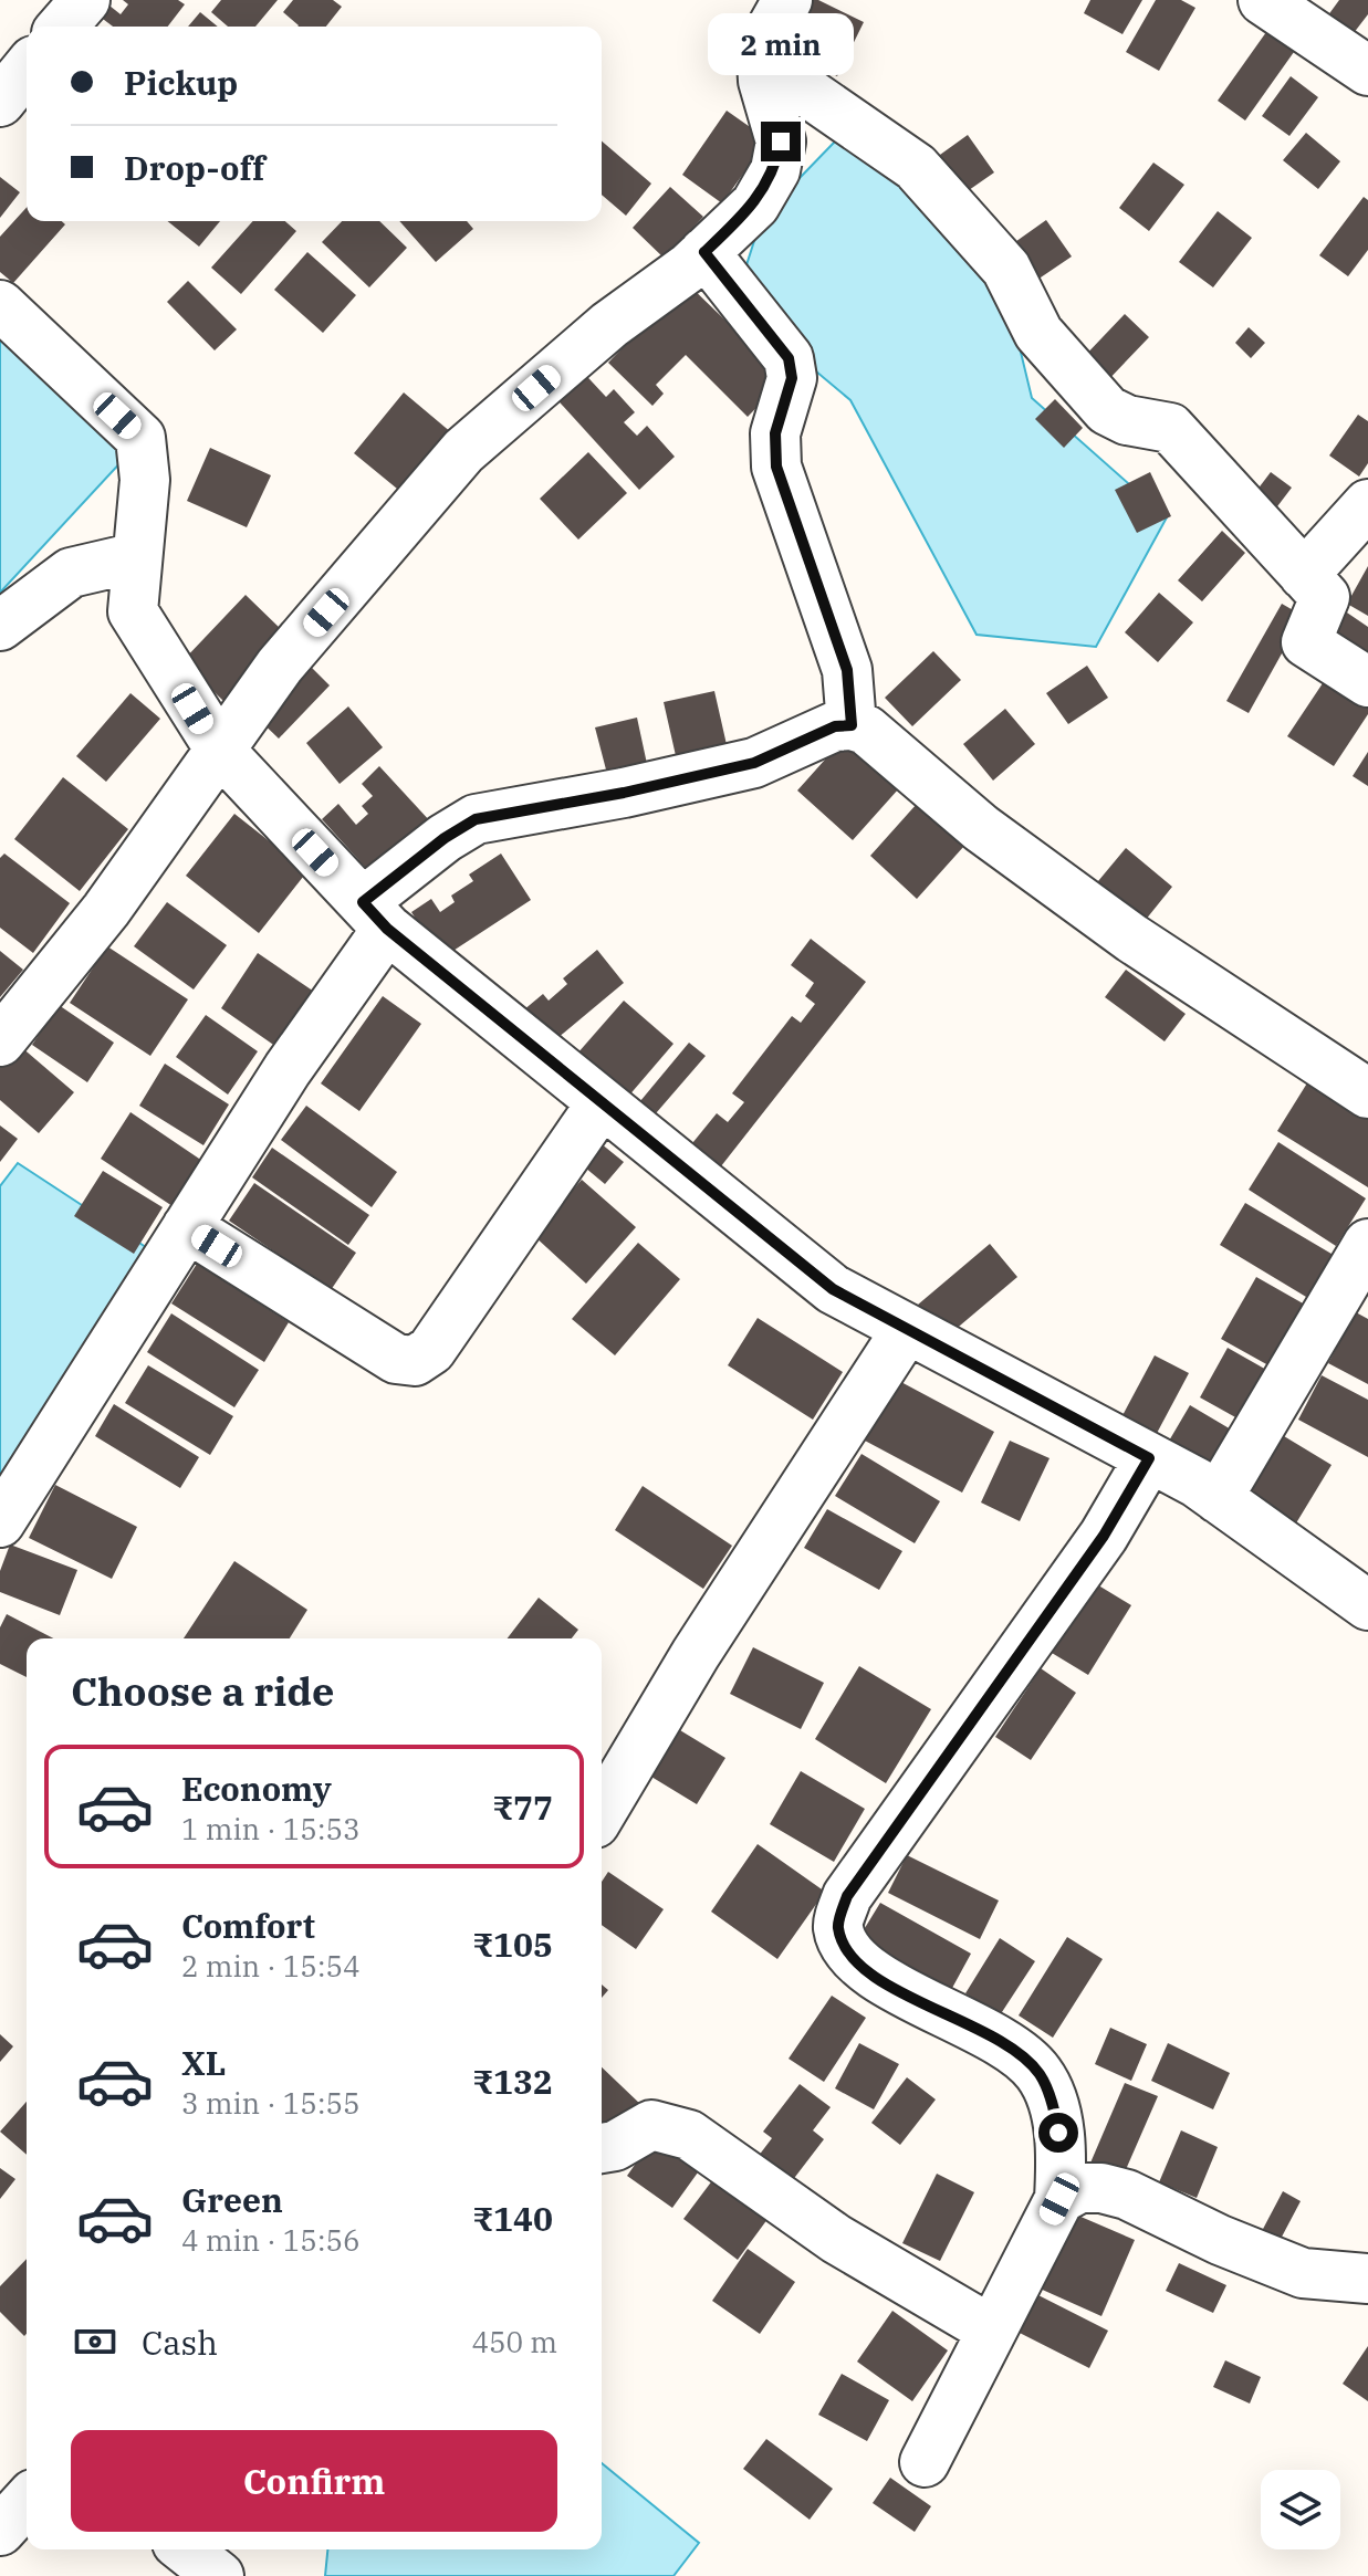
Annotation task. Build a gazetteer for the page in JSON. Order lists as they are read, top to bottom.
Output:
{
  "page": {
    "bubble": "2 min",
    "banner": ["Pickup", "Drop-off"],
    "heading": "Choose a ride",
    "list": [
      {
        "name": "Economy",
        "note": "1 min · 15:53",
        "value": "₹77"
      },
      {
        "name": "Comfort",
        "note": "2 min · 15:54",
        "value": "₹105"
      },
      {
        "name": "XL",
        "note": "3 min · 15:55",
        "value": "₹132"
      },
      {
        "name": "Green",
        "note": "4 min · 15:56",
        "value": "₹140"
      }
    ],
    "pay": ["Cash", "450 m"],
    "buttons": "Confirm"
  }
}
